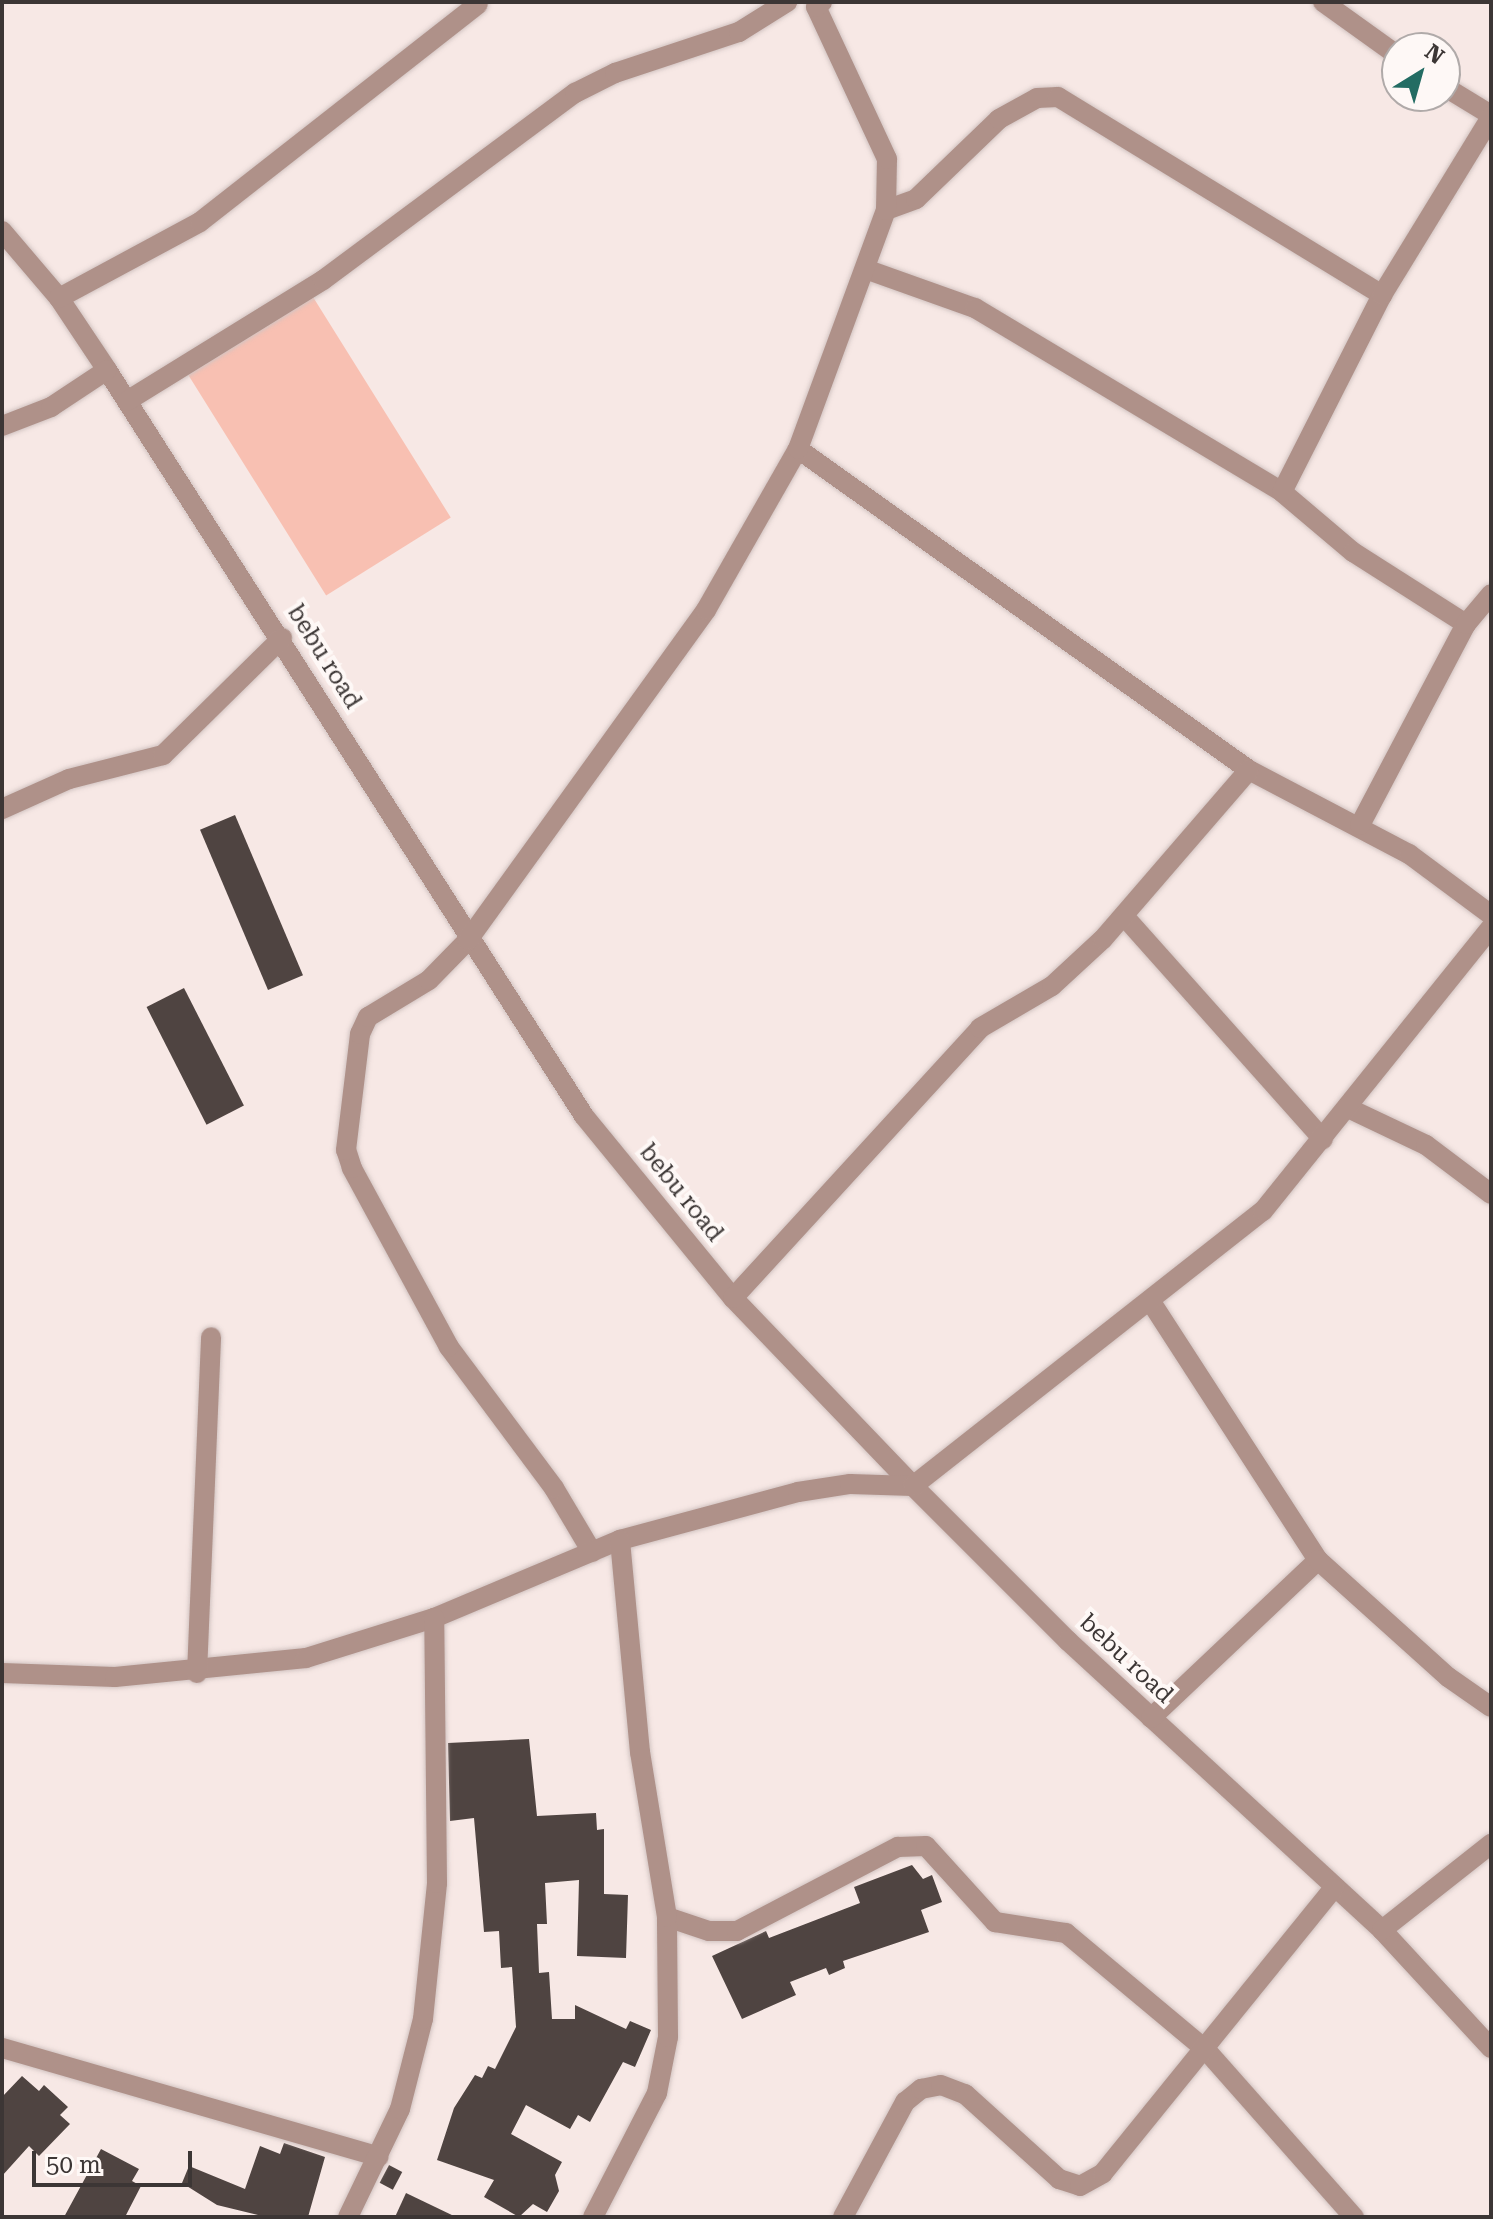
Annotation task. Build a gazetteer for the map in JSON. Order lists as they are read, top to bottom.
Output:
{
  "streets": {
    "street": ["bebu road"]
  },
  "scale_bar": "50 m",
  "north": "top right"
}
